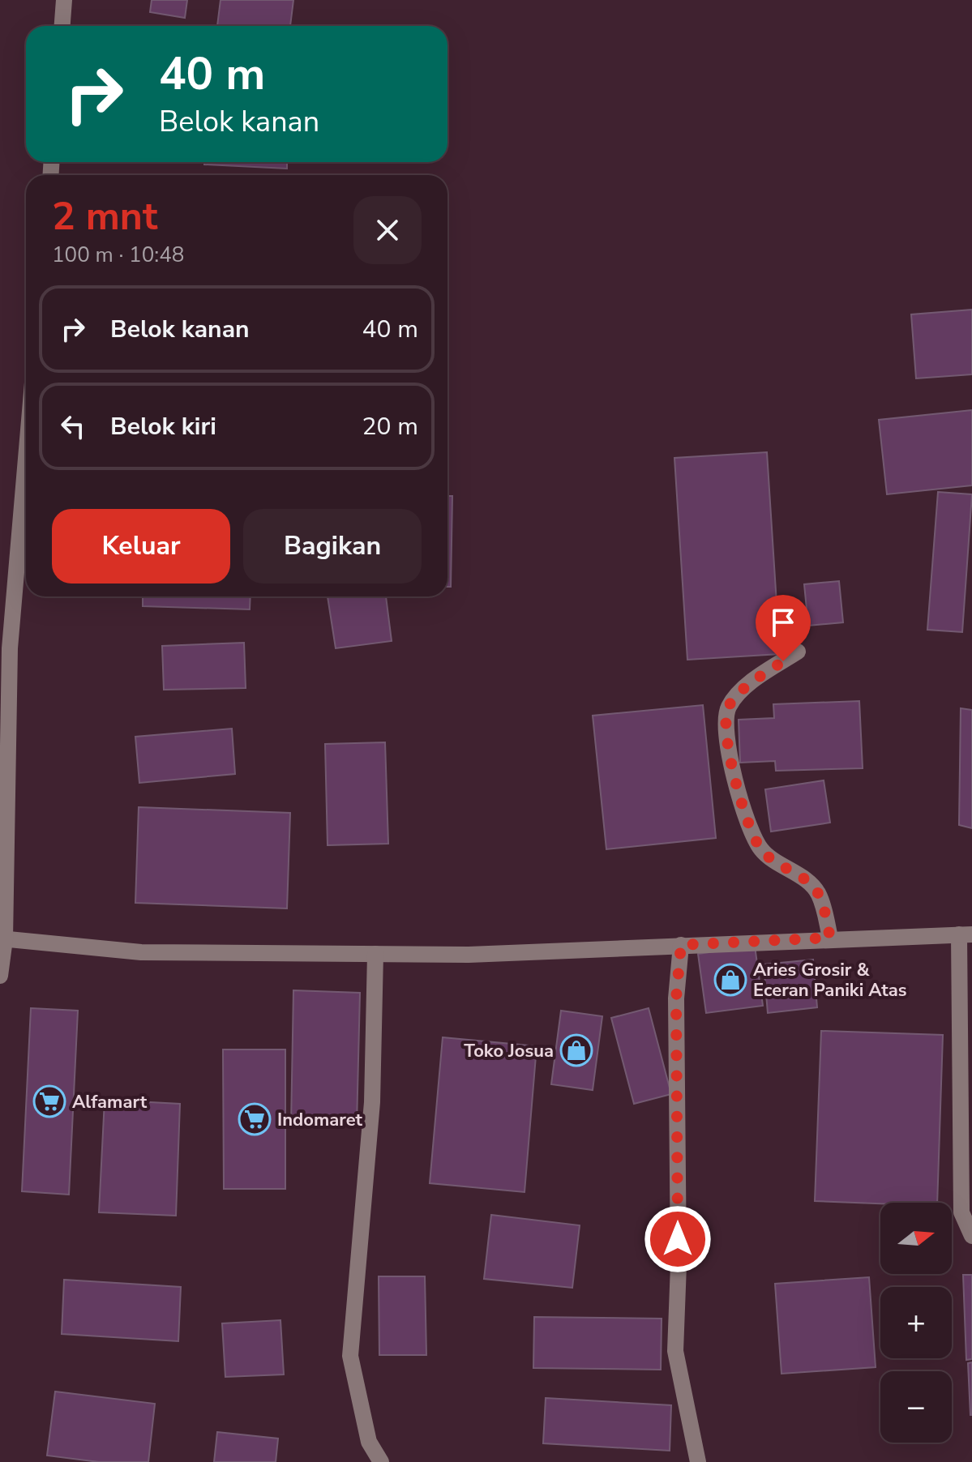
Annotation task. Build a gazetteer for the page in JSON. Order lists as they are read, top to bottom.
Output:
{
  "places": {
    "shop": ["Aries Grosir & Eceran Paniki Atas", "Toko Josua"],
    "supermarket": ["Alfamart", "Indomaret"]
  },
  "north": "right",
  "page": {
    "turn": ["40 m", "Belok kanan"],
    "heading": ["2 mnt", "100 m · 10:48"],
    "list": [
      {
        "name": "Belok kanan",
        "value": "40 m"
      },
      {
        "name": "Belok kiri",
        "value": "20 m"
      }
    ],
    "buttons": ["Keluar", "Bagikan"],
    "map_buttons": ["+", "−"]
  }
}
